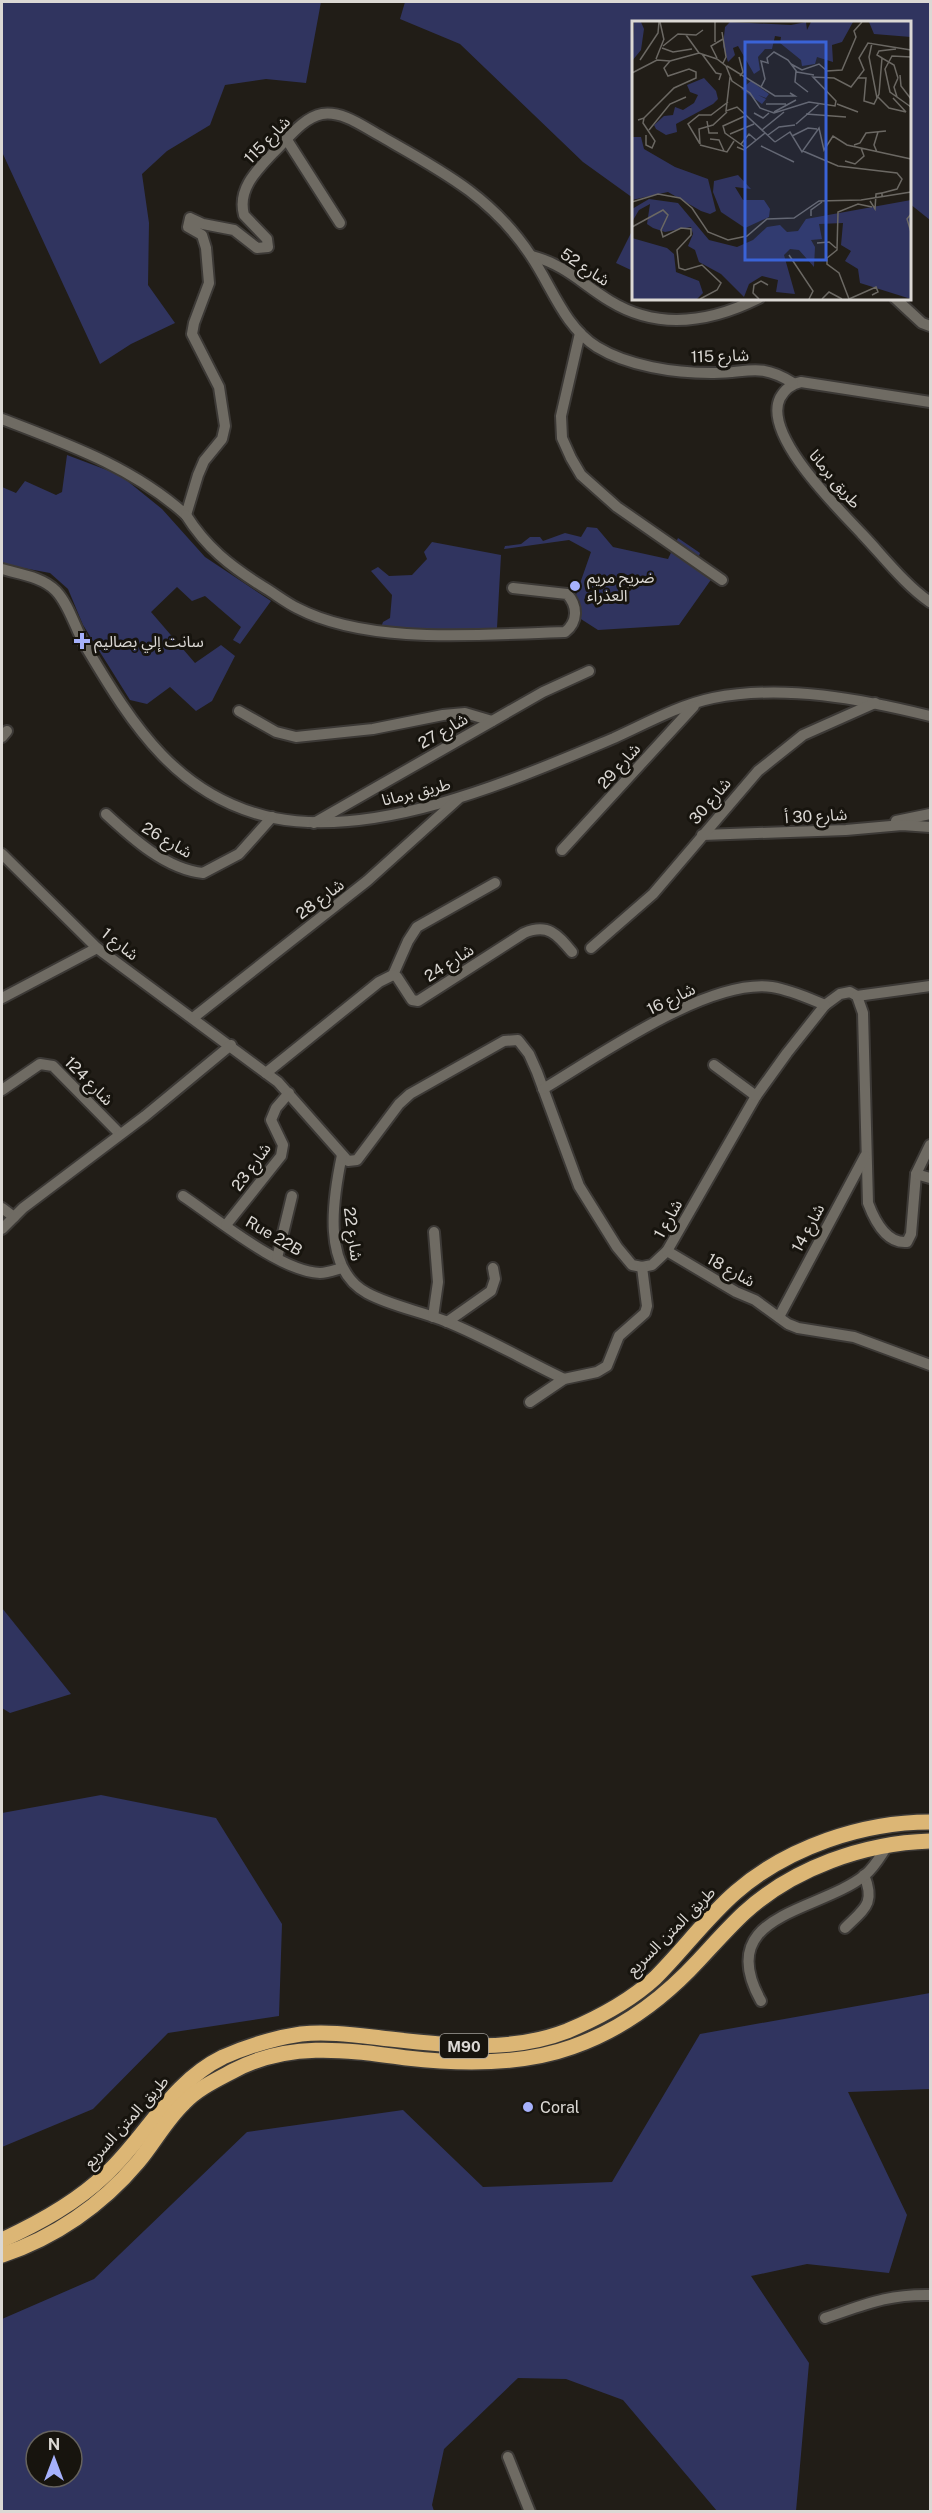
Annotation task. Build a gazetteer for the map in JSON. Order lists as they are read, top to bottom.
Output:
{
  "streets": {
    "highway": ["طريق المتن السريع", "M90"],
    "street": [
      "شارع 115",
      "شارع 52",
      "طريق برمانا",
      "شارع 27",
      "شارع 29",
      "شارع 30",
      "شارع 30 أ",
      "شارع 26",
      "شارع 28",
      "شارع 1",
      "شارع 24",
      "شارع 16",
      "شارع 124",
      "شارع 23",
      "شارع 14",
      "شارع 22",
      "Rue 22B",
      "شارع 18"
    ]
  },
  "crossings": [
    ["شارع 115", "شارع 52"],
    ["شارع 115", "طريق برمانا"],
    ["طريق برمانا", "شارع 27"],
    ["طريق برمانا", "شارع 29"],
    ["طريق برمانا", "شارع 30"],
    ["طريق برمانا", "شارع 26"],
    ["طريق برمانا", "شارع 28"],
    ["شارع 30", "شارع 30 أ"],
    ["شارع 28", "شارع 1"],
    ["شارع 1", "شارع 16"],
    ["شارع 1", "شارع 23"],
    ["شارع 1", "شارع 22"],
    ["شارع 1", "شارع 18"],
    ["شارع 23", "Rue 22B"],
    ["شارع 14", "شارع 18"],
    ["شارع 22", "Rue 22B"]
  ],
  "places": {
    "other": ["ضريح مريم العذراء", "Coral"],
    "health": ["سانت إلي بصاليم"]
  },
  "north": "top"
}
